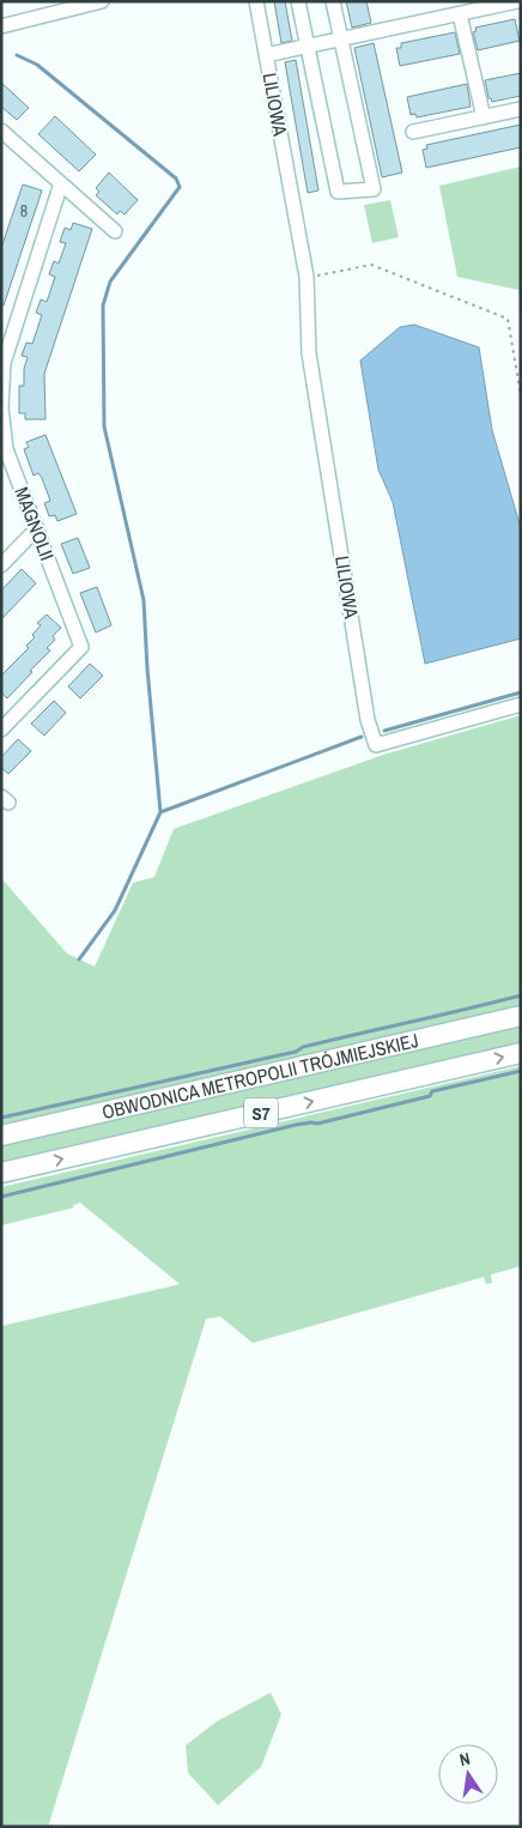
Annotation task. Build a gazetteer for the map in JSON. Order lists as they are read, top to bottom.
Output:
{
  "streets": {
    "highway": ["OBWODNICA METROPOLII TRÓJMIEJSKIEJ", "S7"],
    "street": ["LILIOWA", "MAGNOLII"]
  },
  "house_numbers": ["8"],
  "north": "top"
}
